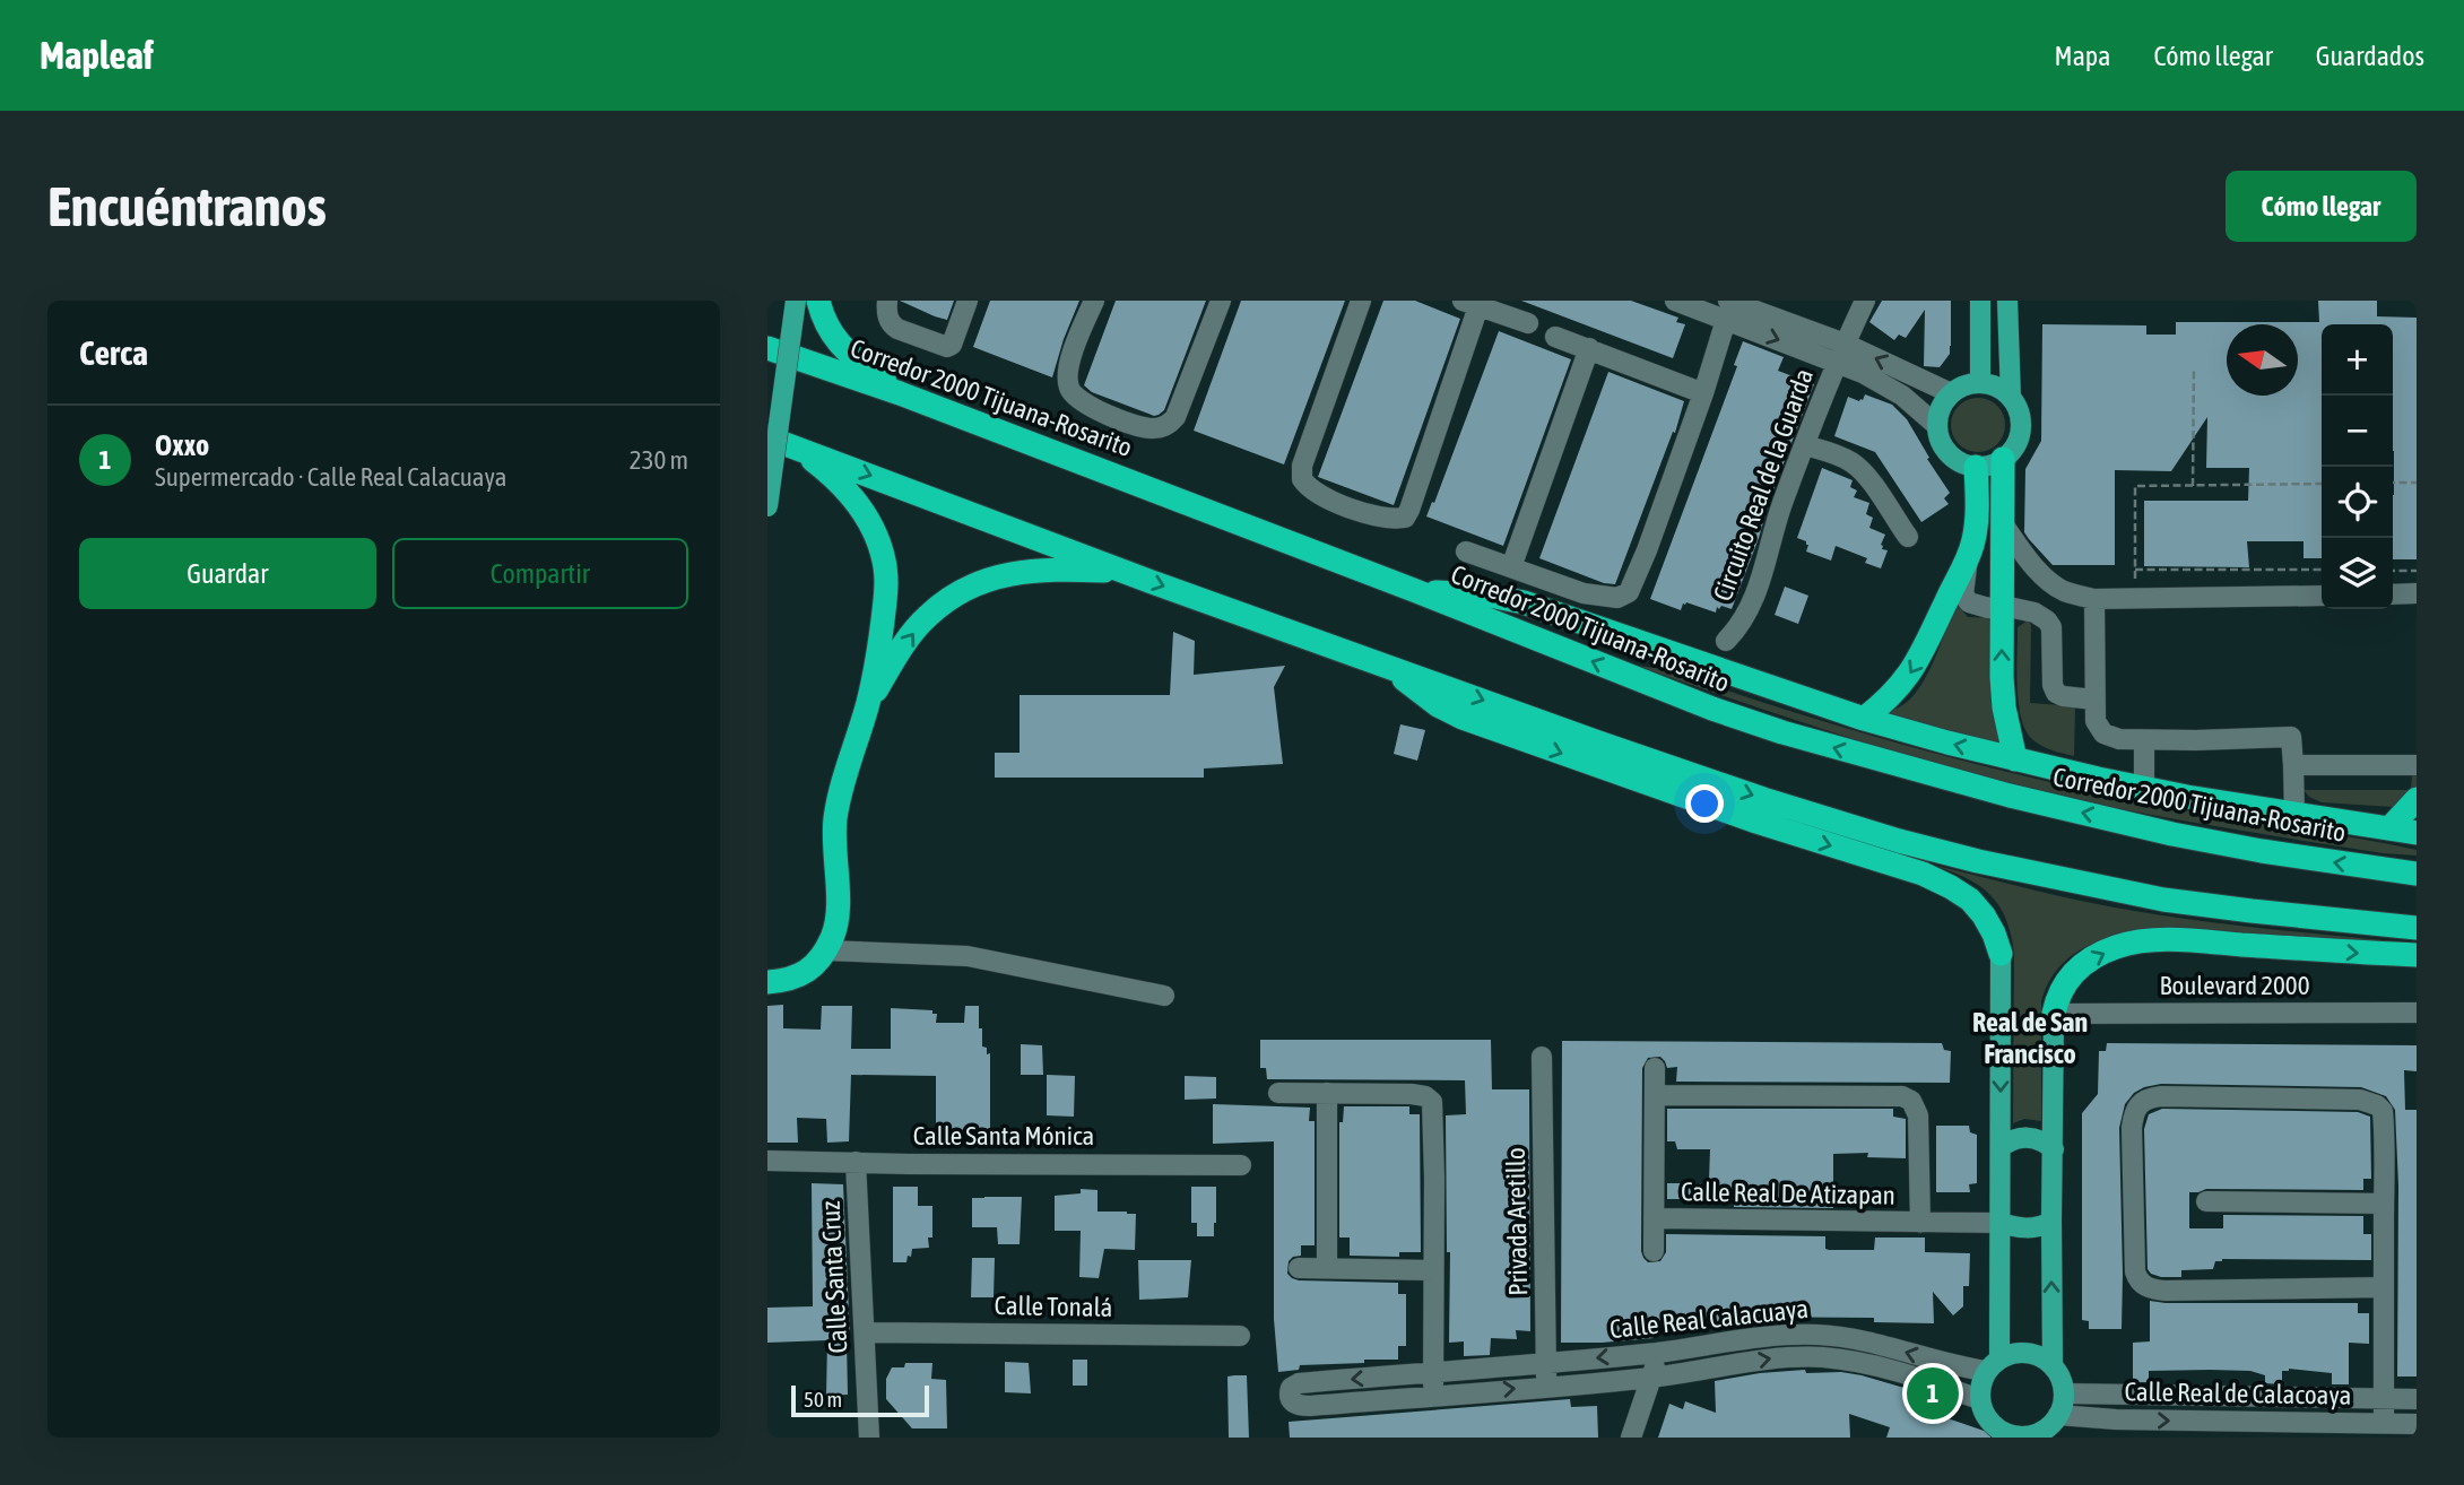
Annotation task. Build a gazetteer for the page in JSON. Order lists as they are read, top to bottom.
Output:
{
  "streets": {
    "highway": ["Corredor 2000 Tijuana-Rosarito"],
    "street": [
      "Circuito Real de la Guarda",
      "Boulevard 2000",
      "Calle Santa Mónica",
      "Calle Real De Atizapan",
      "Privada Aretillo",
      "Calle Santa Cruz",
      "Calle Tonalá",
      "Calle Real Calacuaya",
      "Calle Real de Calacoaya"
    ]
  },
  "crossings": [
    ["Calle Santa Mónica", "Calle Santa Cruz"],
    ["Privada Aretillo", "Calle Real Calacuaya"],
    ["Calle Santa Cruz", "Calle Tonalá"],
    ["Calle Real Calacuaya", "Calle Real de Calacoaya"]
  ],
  "districts": ["Real de San Francisco"],
  "scale_bar": "50 m",
  "north": "left",
  "page": {
    "header": "Mapleaf",
    "nav": ["Mapa", "Cómo llegar", "Guardados"],
    "buttons": [
      "Cómo llegar",
      ["Guardar", "Compartir"]
    ],
    "title": "Encuéntranos",
    "heading": "Cerca",
    "map_buttons": ["+", "−"],
    "list": [
      {
        "mark": "1",
        "name": "Oxxo",
        "note": "Supermercado · Calle Real Calacuaya",
        "value": "230 m"
      }
    ],
    "pins": "1",
    "scale": "50 m"
  }
}
